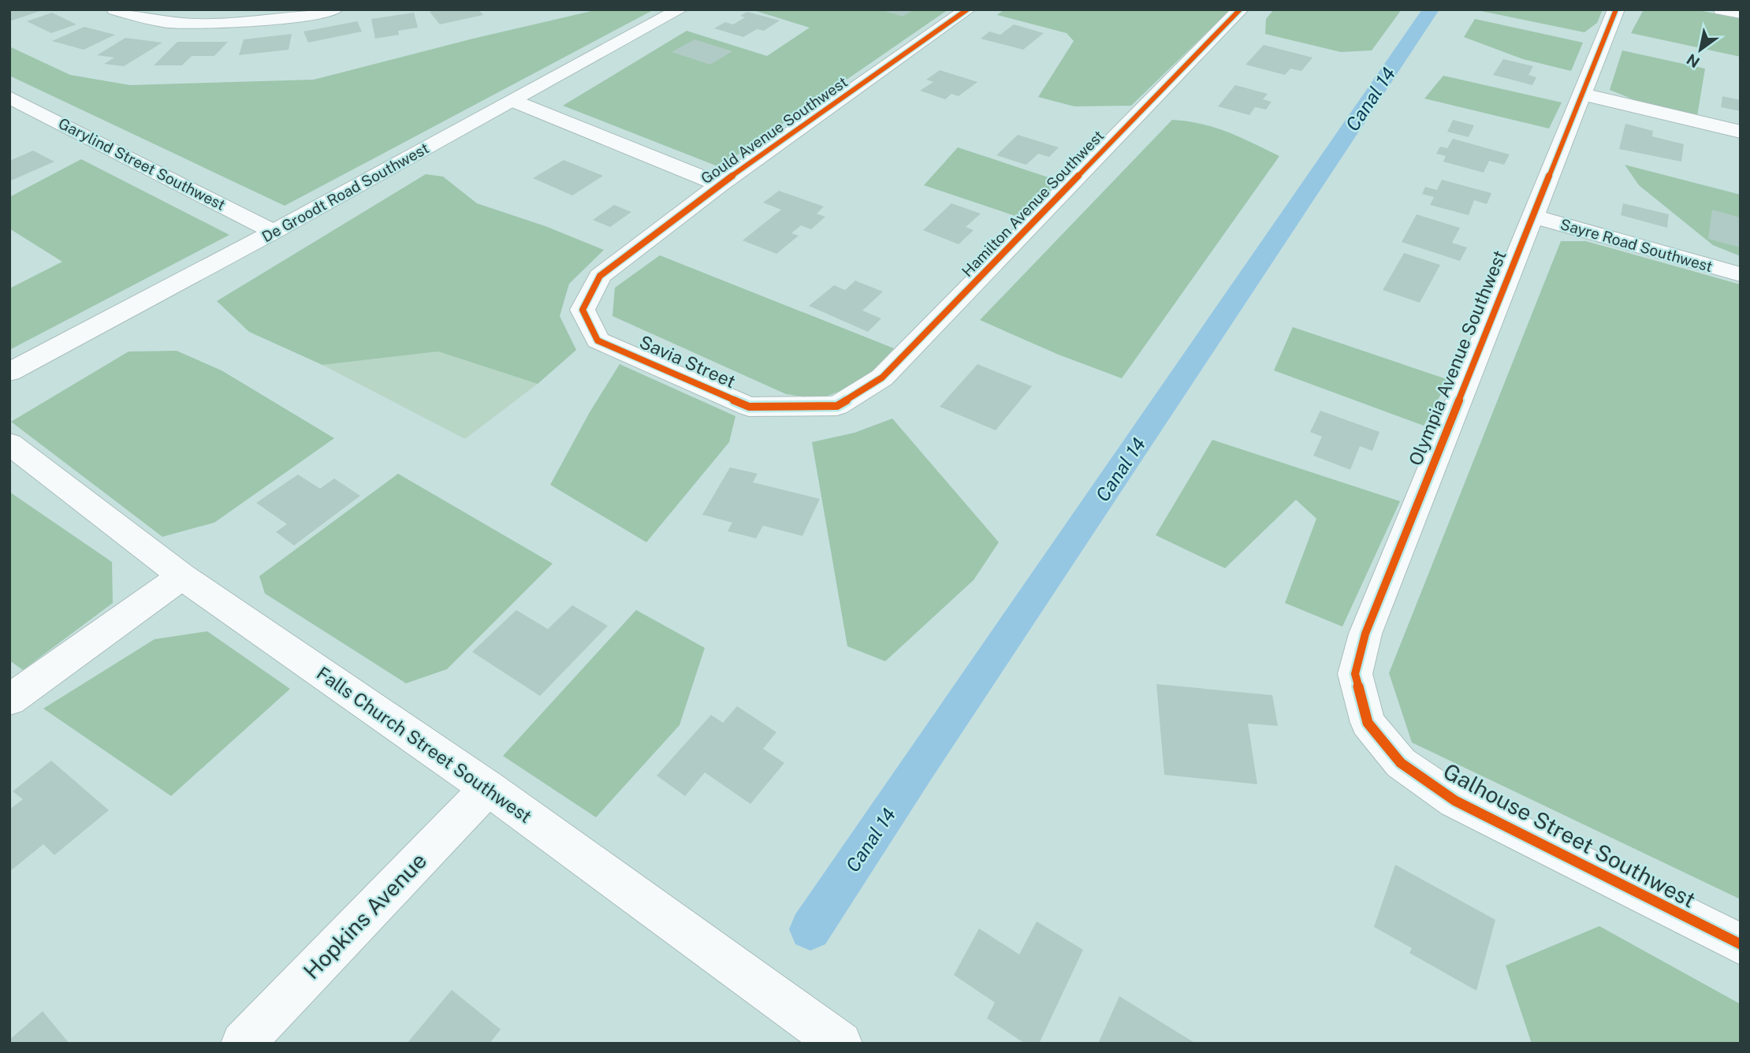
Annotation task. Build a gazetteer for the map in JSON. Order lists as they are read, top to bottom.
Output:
{
  "streets": {
    "street": [
      "Gould Avenue Southwest",
      "Garylind Street Southwest",
      "De Groodt Road Southwest",
      "Hamilton Avenue Southwest",
      "Sayre Road Southwest",
      "Olympia Avenue Southwest",
      "Savia Street",
      "Falls Church Street Southwest",
      "Galhouse Street Southwest",
      "Hopkins Avenue"
    ]
  },
  "crossings": [
    ["Gould Avenue Southwest", "Savia Street"],
    ["Garylind Street Southwest", "De Groodt Road Southwest"],
    ["Hamilton Avenue Southwest", "Savia Street"],
    ["Sayre Road Southwest", "Olympia Avenue Southwest"],
    ["Olympia Avenue Southwest", "Galhouse Street Southwest"],
    ["Falls Church Street Southwest", "Hopkins Avenue"]
  ],
  "water": ["Canal 14"],
  "north": "bottom left"
}
